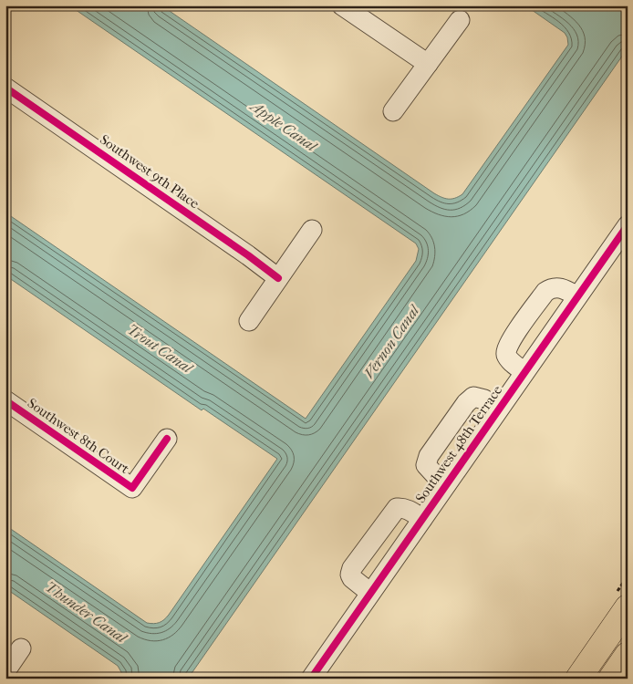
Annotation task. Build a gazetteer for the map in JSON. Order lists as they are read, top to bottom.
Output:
{
  "streets": {
    "street": ["Southwest 9th Place", "Southwest 8th Court", "Southwest 48th Terrace"]
  },
  "water": [
    "Apple Canal",
    "Vernon Canal",
    "Trout Canal",
    "Thunder Canal"
  ]
}
